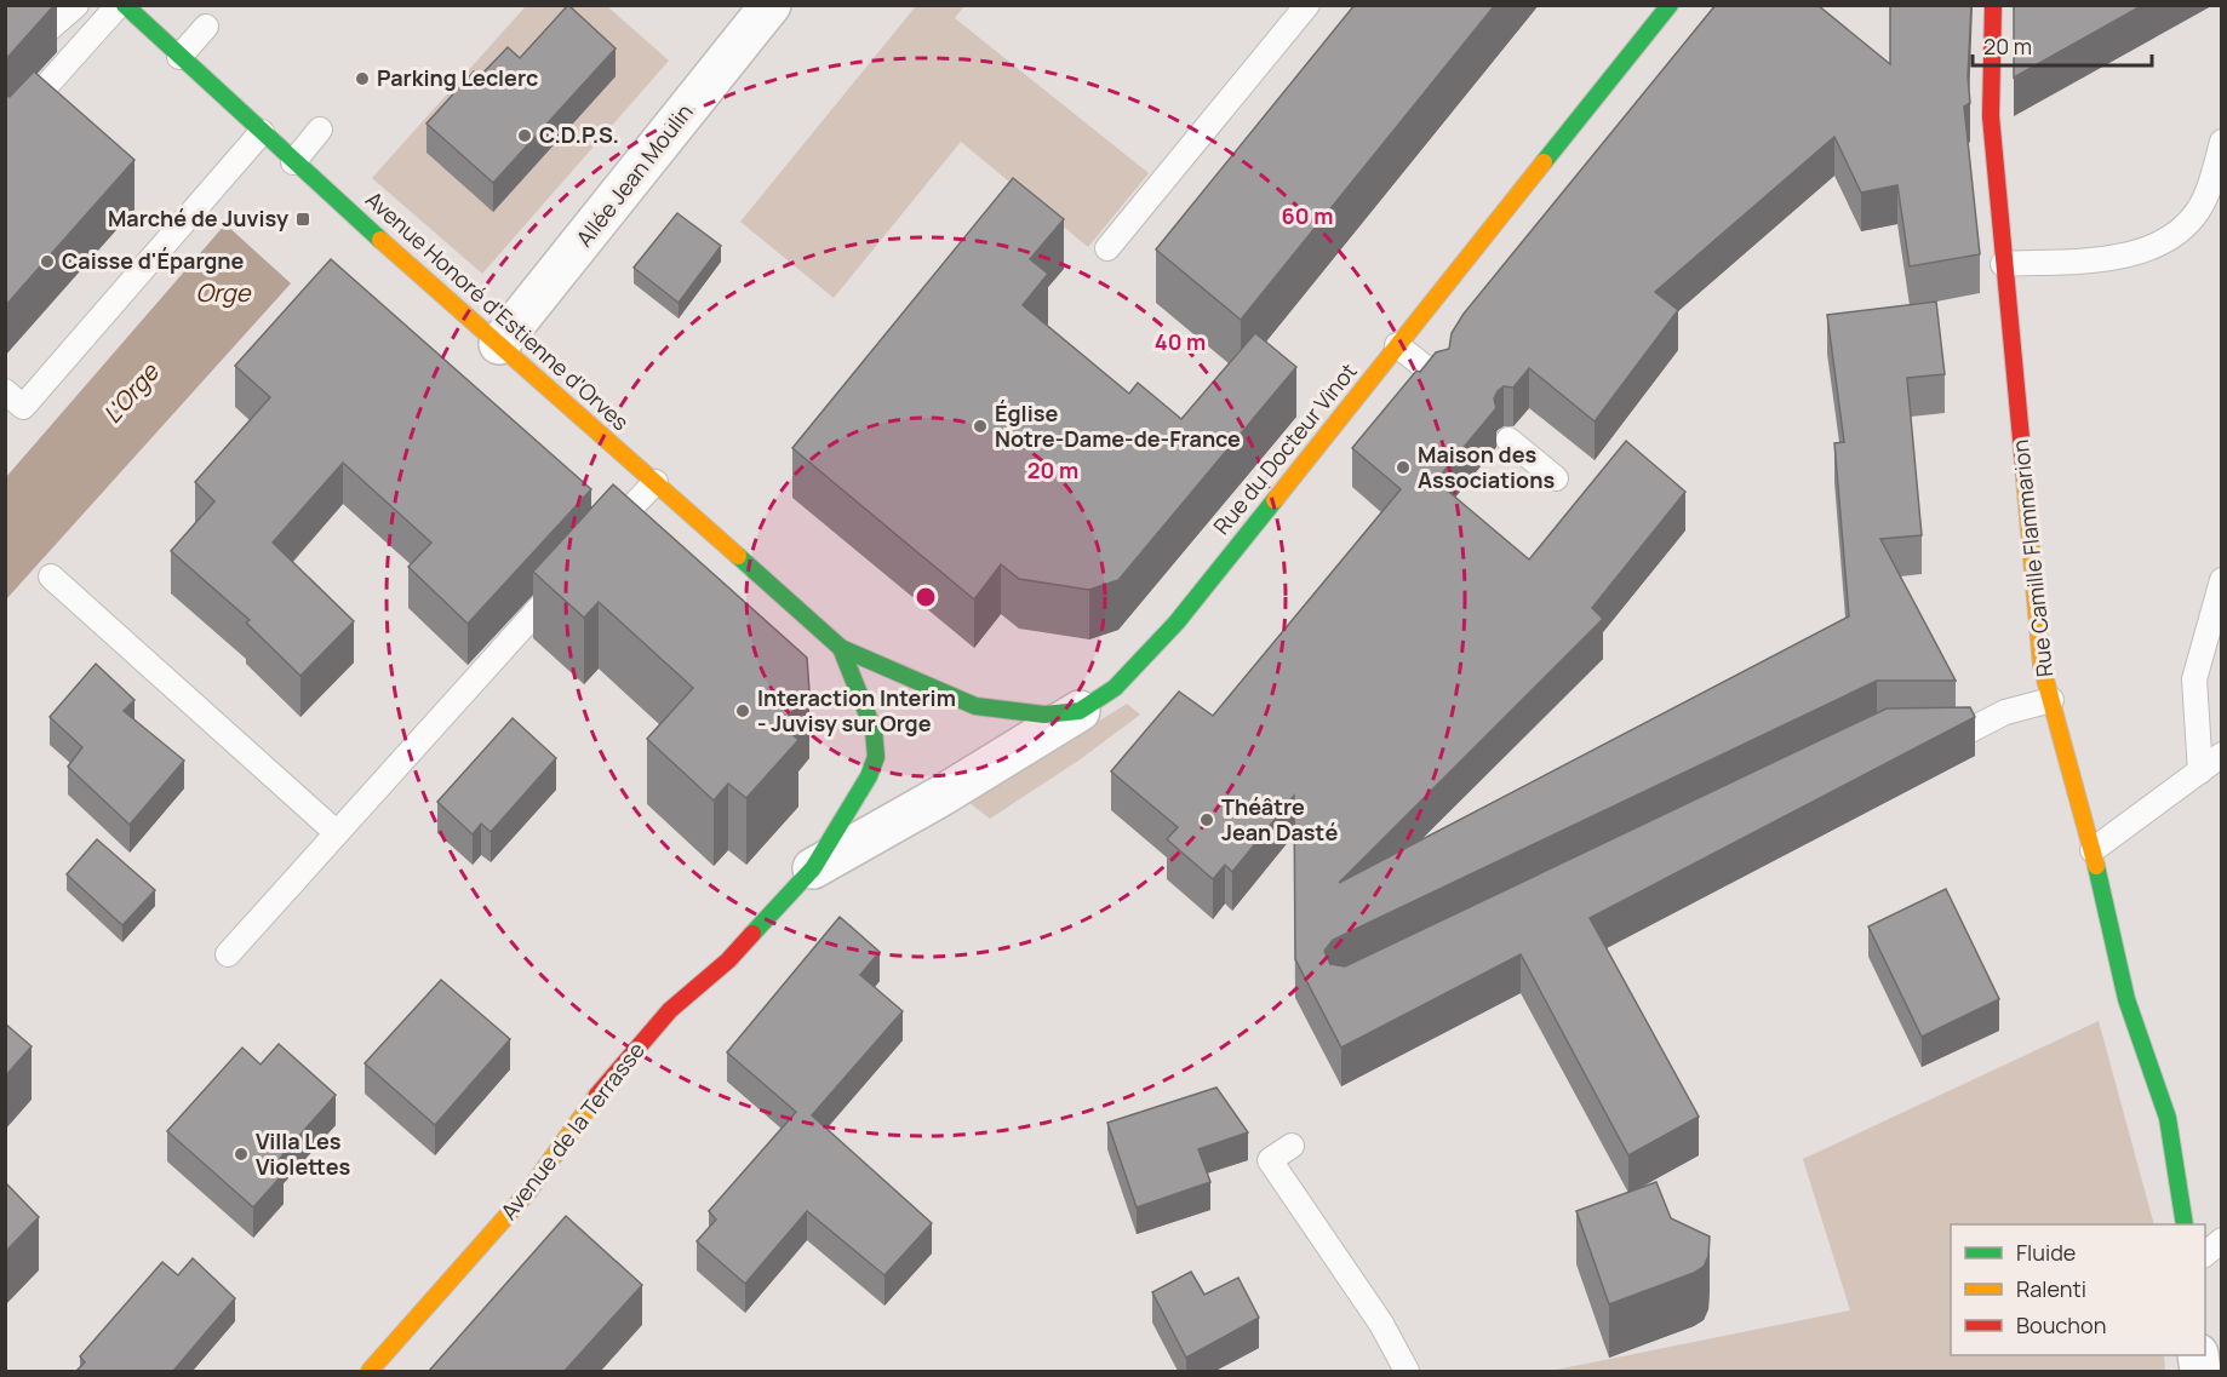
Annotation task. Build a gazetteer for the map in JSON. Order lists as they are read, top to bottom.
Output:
{
  "streets": {
    "street": [
      "Allée Jean Moulin",
      "Avenue Honoré d'Estienne d'Orves",
      "Rue du Docteur Vinot",
      "Rue Camille Flammarion",
      "Avenue de la Terrasse"
    ]
  },
  "crossings": [
    ["Allée Jean Moulin", "Avenue Honoré d'Estienne d'Orves"],
    ["Avenue Honoré d'Estienne d'Orves", "Rue du Docteur Vinot"],
    ["Avenue Honoré d'Estienne d'Orves", "Avenue de la Terrasse"],
    ["Rue du Docteur Vinot", "Avenue de la Terrasse"]
  ],
  "water": ["Orge", "L'Orge"],
  "places": {
    "other": [
      "Parking Leclerc",
      "C.D.P.S.",
      "Caisse d'Épargne",
      "Église Notre-Dame-de-France",
      "Maison des Associations",
      "Interaction Interim - Juvisy sur Orge",
      "Théâtre Jean Dasté",
      "Villa Les Violettes"
    ],
    "transit": ["Marché de Juvisy"]
  },
  "legend": ["Fluide", "Ralenti", "Bouchon"],
  "scale_bar": "20 m",
  "rings": ["60 m", "40 m", "20 m"]
}
